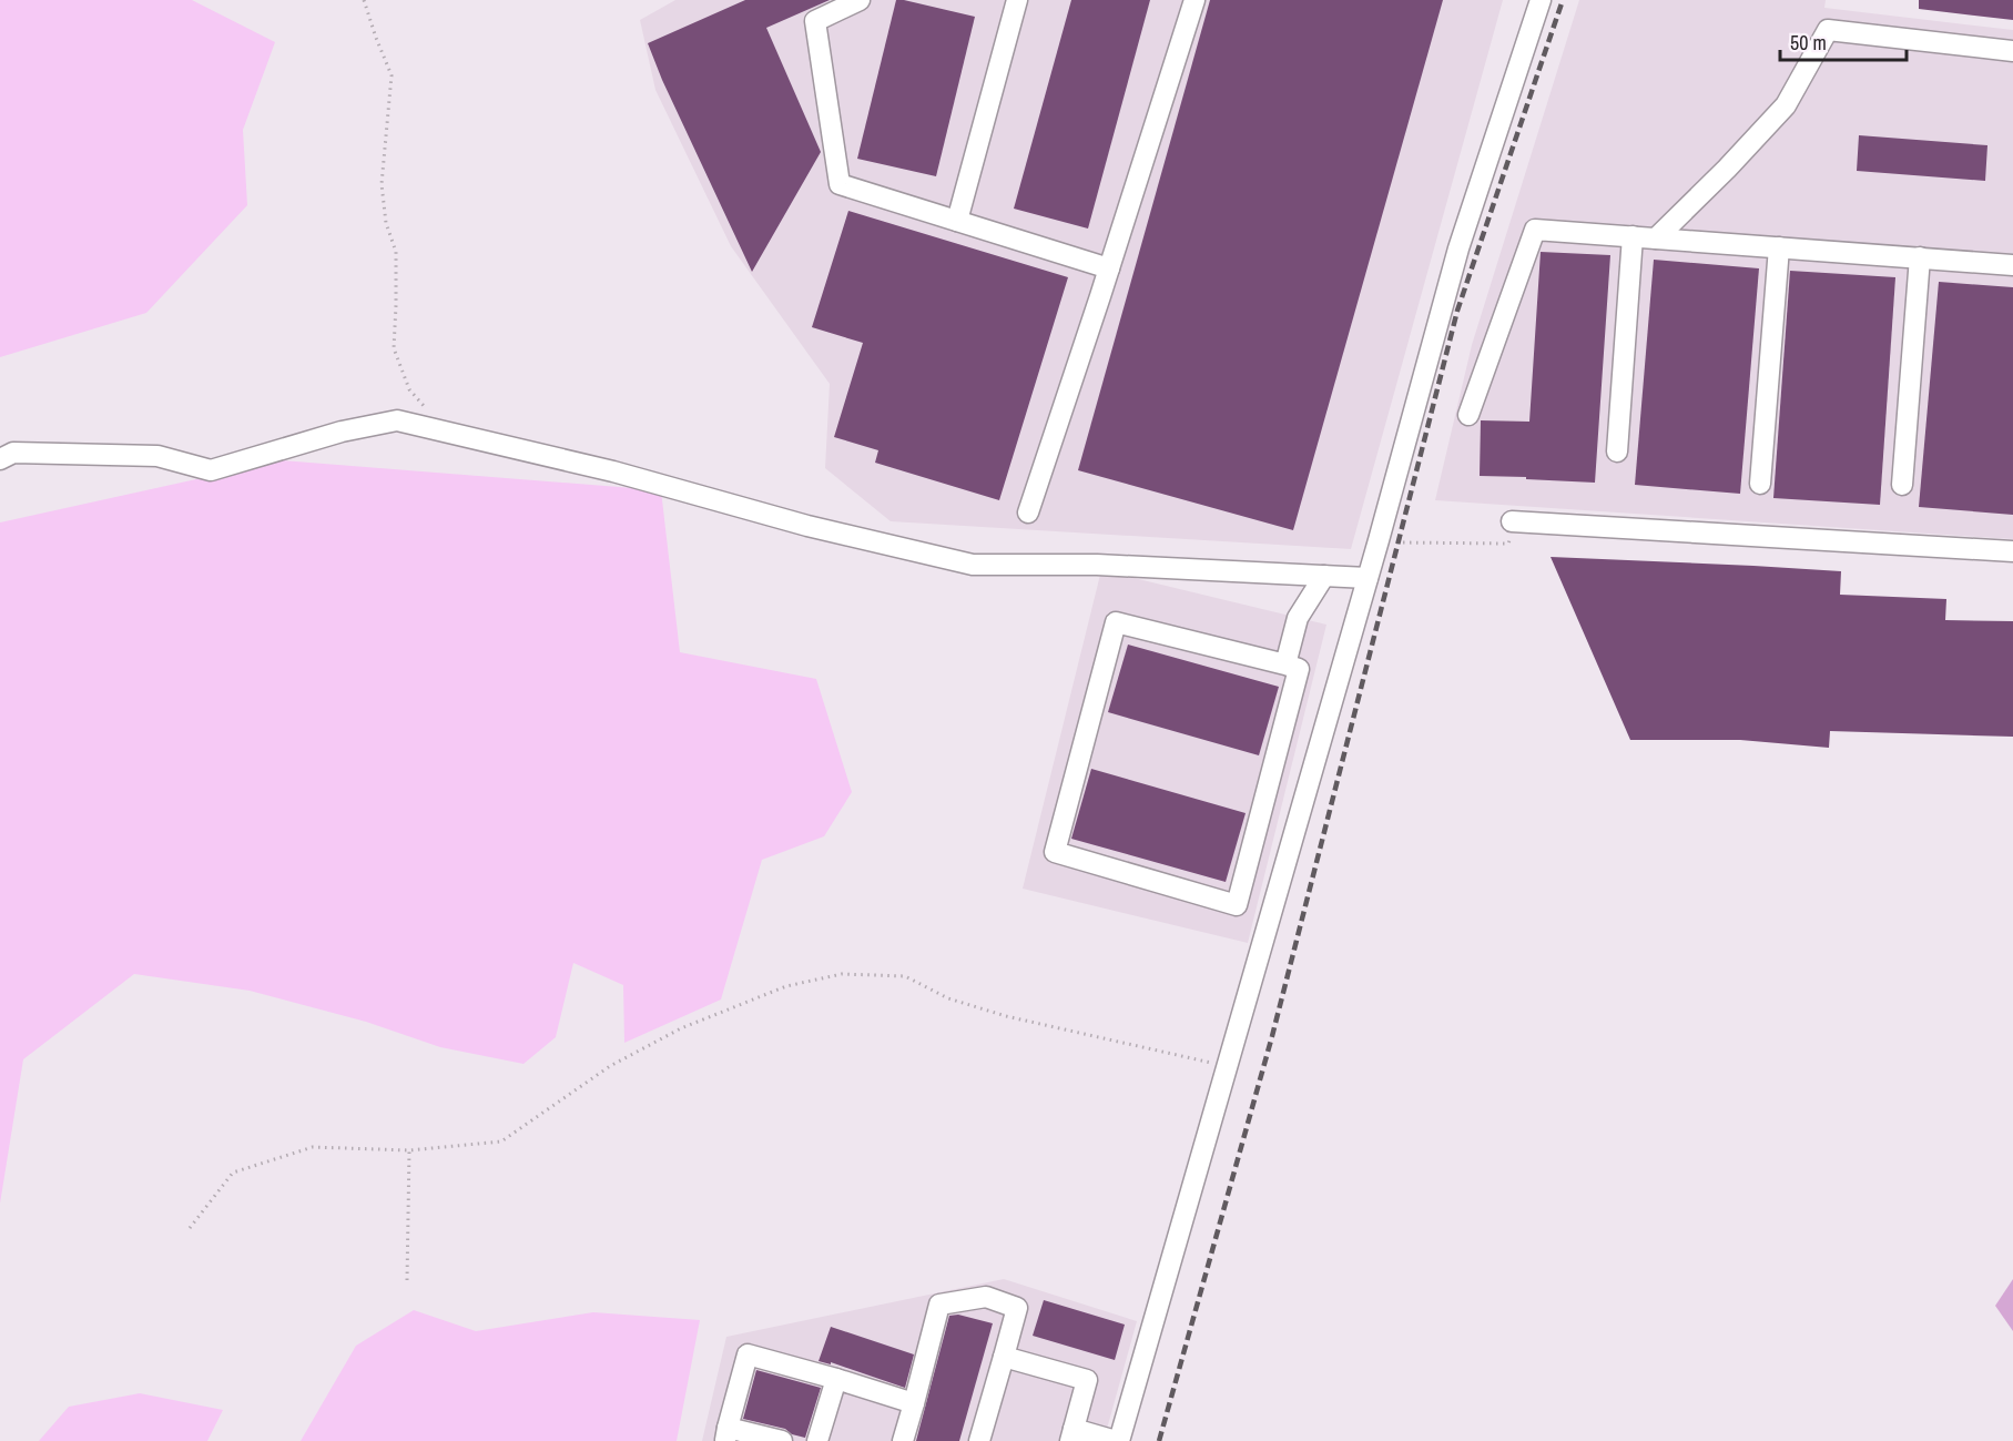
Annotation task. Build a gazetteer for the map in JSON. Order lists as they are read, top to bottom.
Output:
{
  "scale_bar": "50 m"
}
